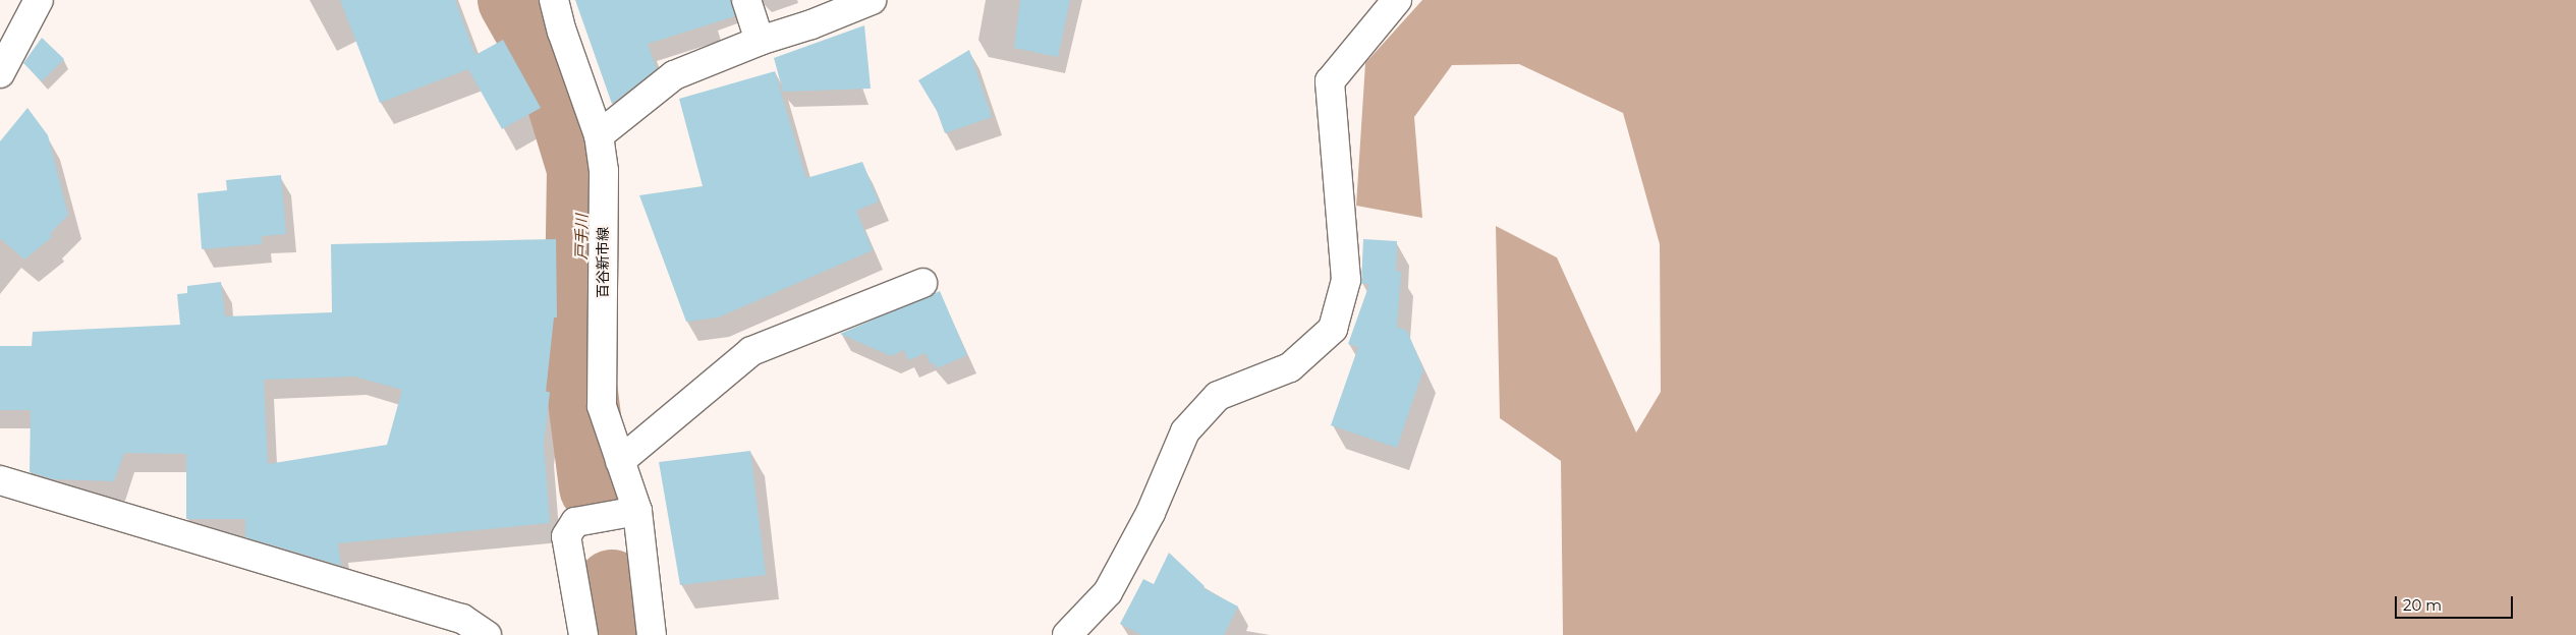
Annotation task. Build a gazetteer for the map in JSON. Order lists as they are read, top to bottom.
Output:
{
  "streets": {
    "street": ["百谷新市線"]
  },
  "water": ["戸手川"],
  "scale_bar": "20 m"
}
